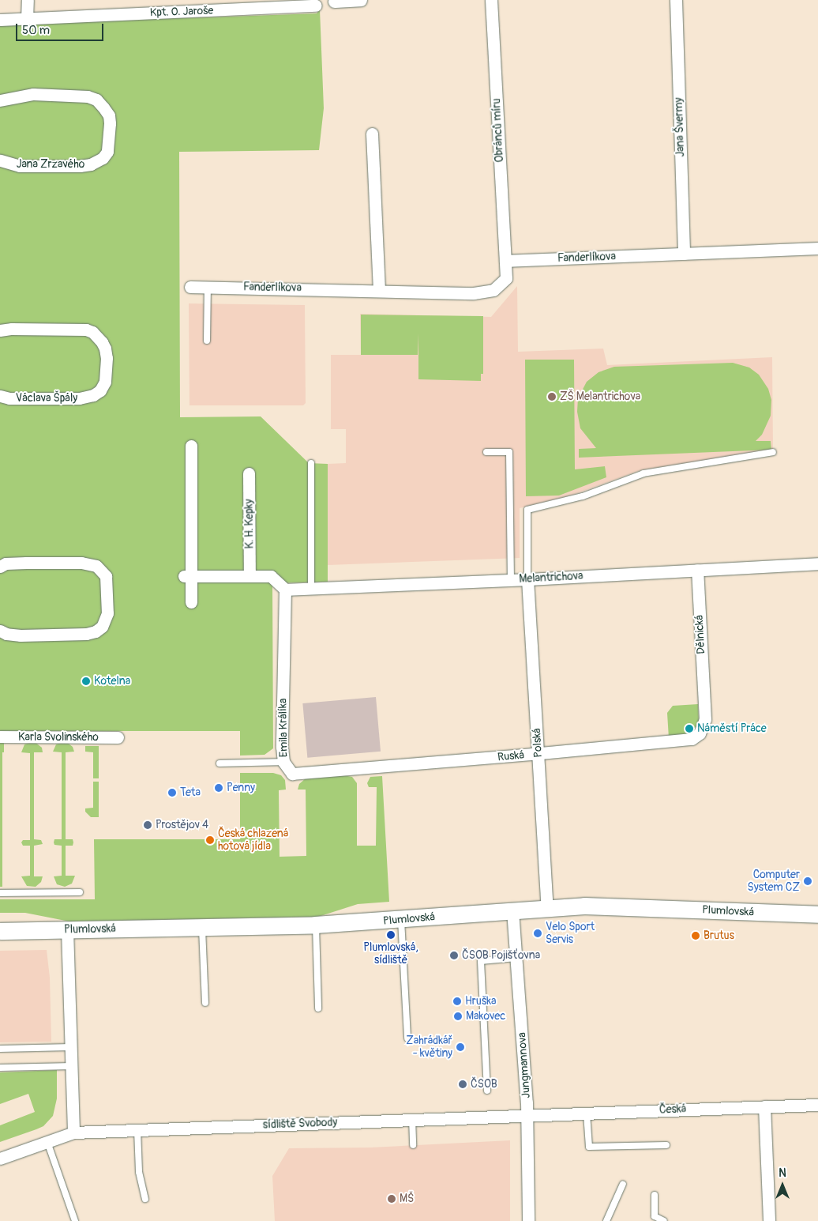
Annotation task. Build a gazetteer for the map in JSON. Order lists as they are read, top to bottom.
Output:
{
  "streets": {
    "main road": ["Plumlovská"],
    "street": [
      "Kpt. O. Jaroše",
      "Jana Švermy",
      "Obránců míru",
      "Jana Zrzavého",
      "Fanderlíkova",
      "Václava Špály",
      "K. H. Kepky",
      "Melantrichova",
      "Dělnická",
      "Emila Králíka",
      "Karla Svolinského",
      "Polská",
      "Ruská",
      "Jungmannova",
      "Česká",
      "sídliště Svobody"
    ]
  },
  "crossings": [
    ["Jana Švermy", "Fanderlíkova"],
    ["Obránců míru", "Fanderlíkova"],
    ["Melantrichova", "Dělnická"],
    ["Melantrichova", "Emila Králíka"],
    ["Melantrichova", "Polská"],
    ["Dělnická", "Ruská"],
    ["Emila Králíka", "Ruská"],
    ["Polská", "Ruská"],
    ["Polská", "Plumlovská"],
    ["Plumlovská", "Jungmannova"],
    ["Jungmannova", "Česká"],
    ["Jungmannova", "sídliště Svobody"],
    ["Česká", "sídliště Svobody"]
  ],
  "places": [
    "ZŠ Melantrichova",
    "Kotelna",
    "Náměstí Práce",
    "Penny",
    "Teta",
    "Prostějov 4",
    "Česká chlazená hotová jídla",
    "Computer System CZ",
    "Velo Sport Servis",
    "Plumlovská, sídliště",
    "Brutus",
    "ČSOB Pojišťovna",
    "Hruška",
    "Makovec",
    "Zahrádkář - květiny",
    "ČSOB",
    "MŠ"
  ],
  "scale_bar": "50 m",
  "north": "top"
}
